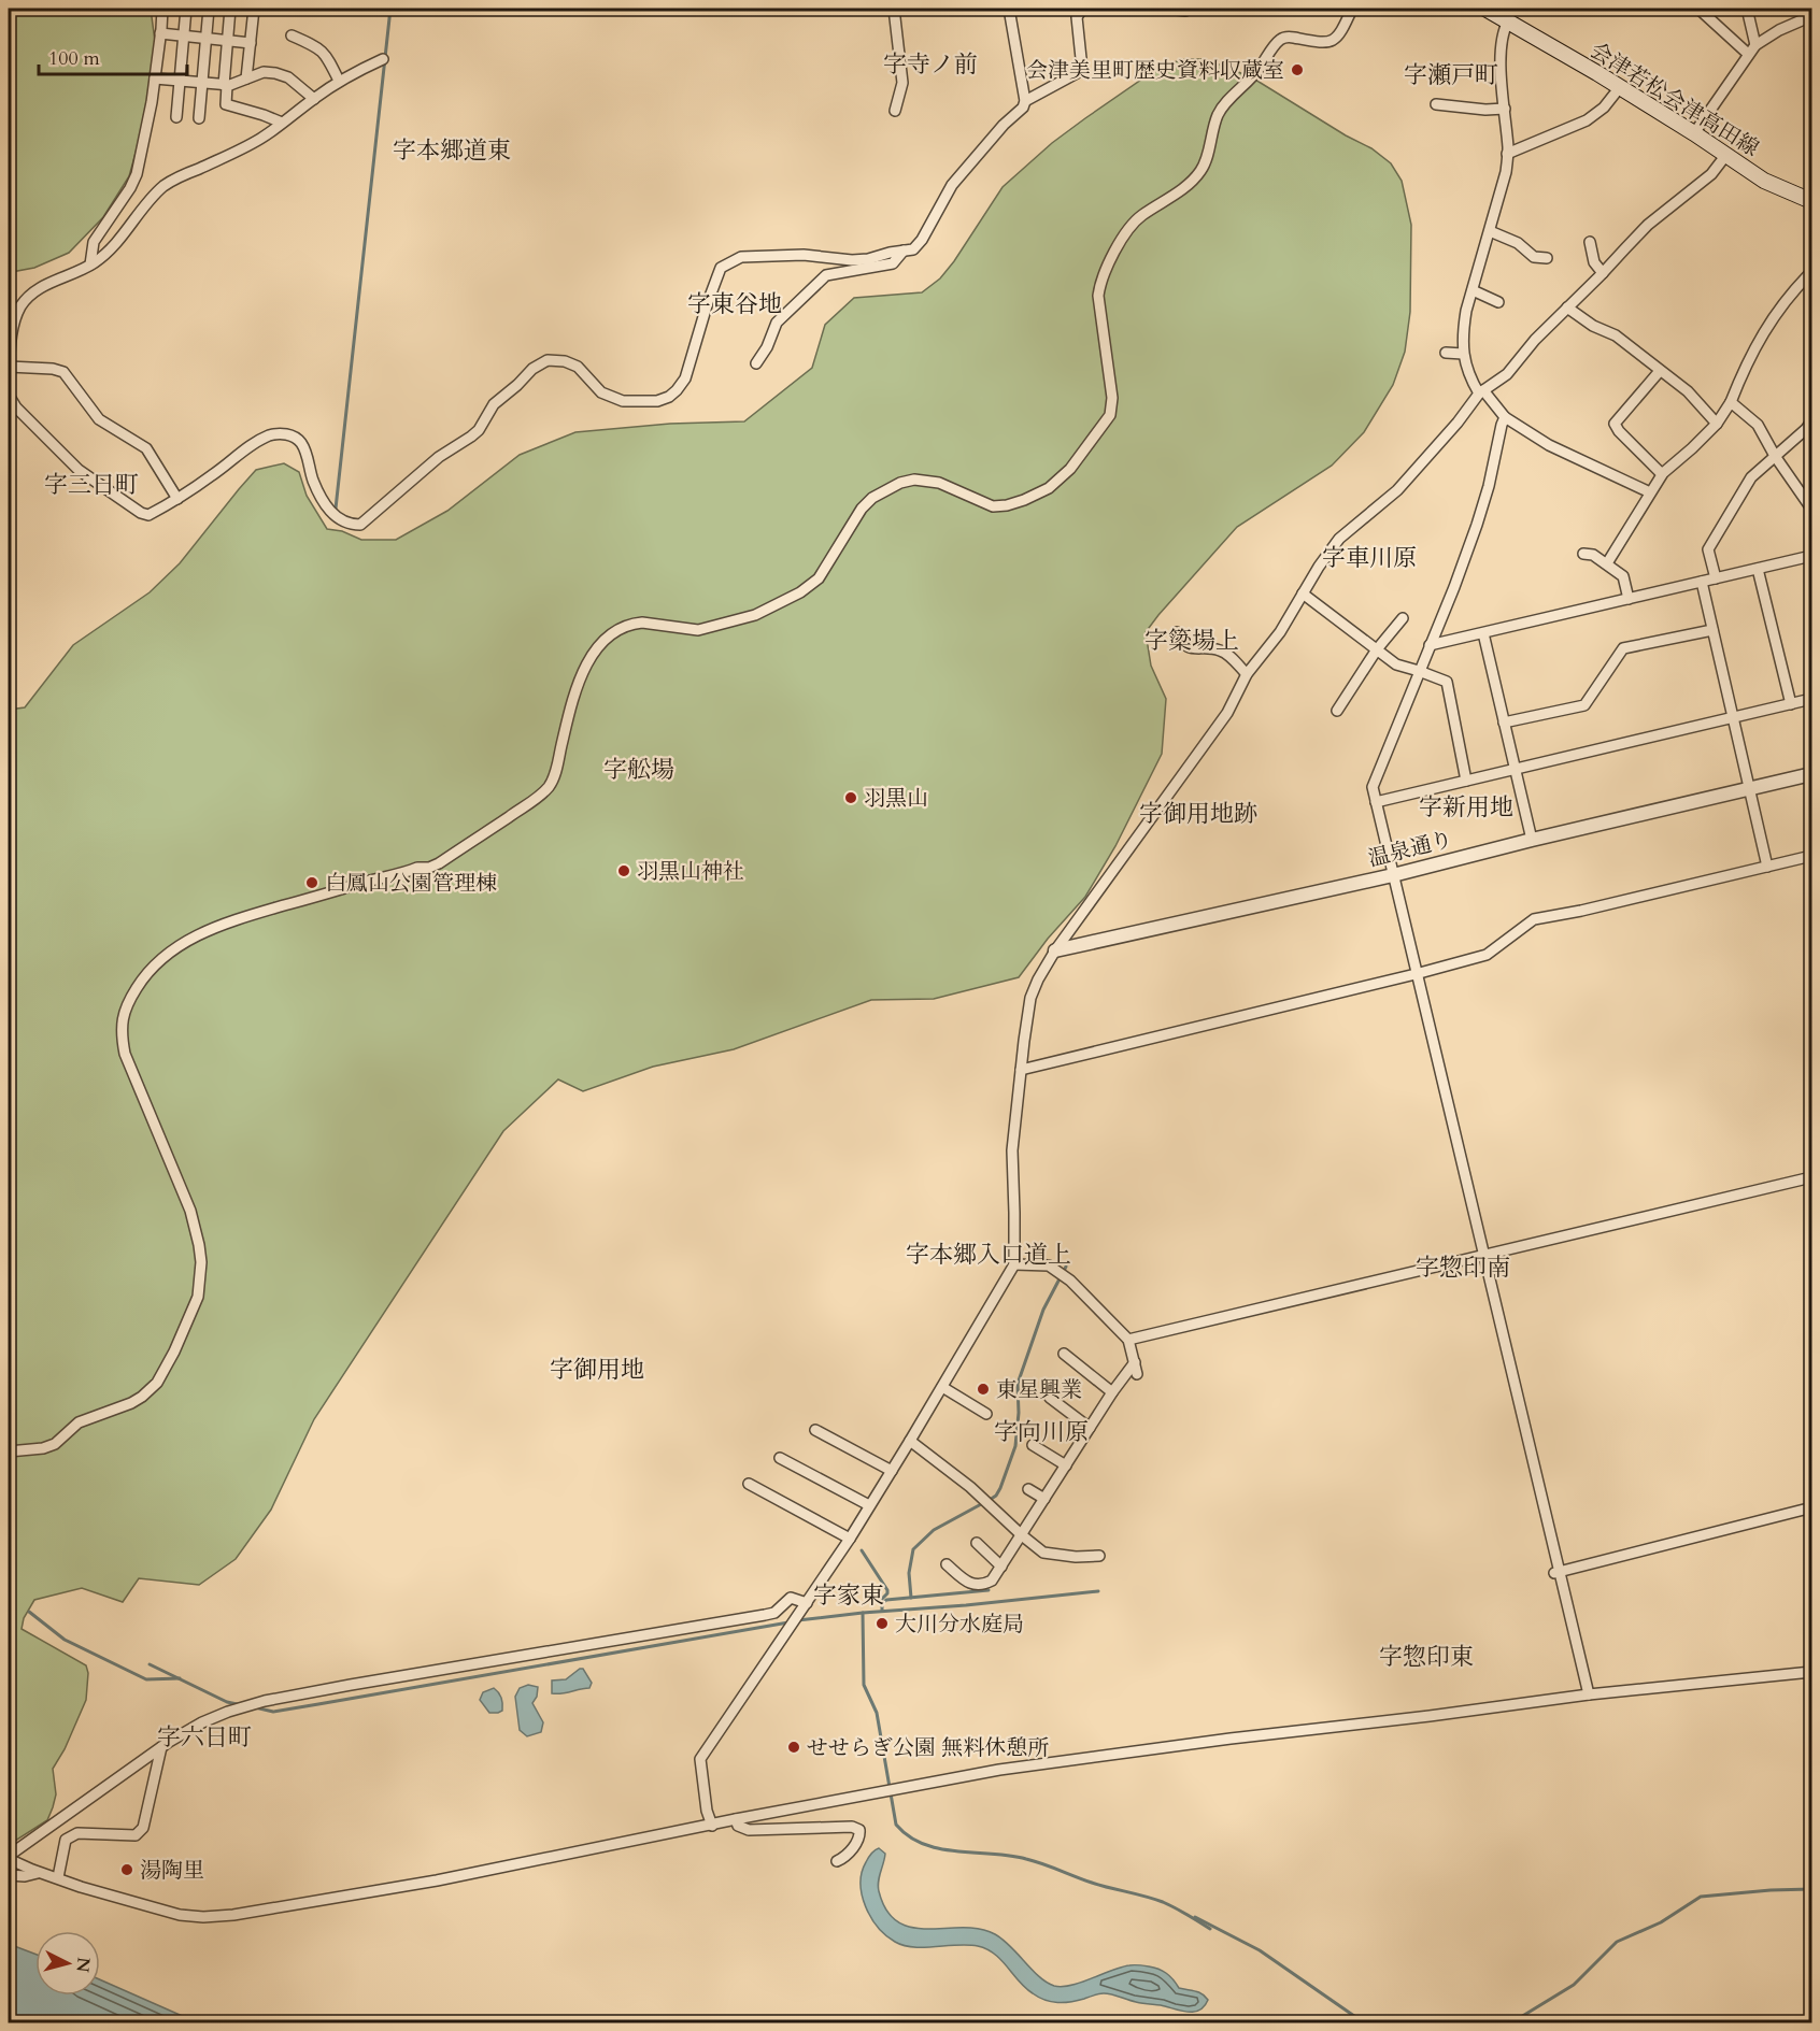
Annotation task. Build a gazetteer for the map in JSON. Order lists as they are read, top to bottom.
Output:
{
  "streets": {
    "main road": ["会津若松会津高田線"],
    "street": ["温泉通り"]
  },
  "districts": [
    "字寺ノ前",
    "字瀬戸町",
    "字本郷道東",
    "字東谷地",
    "字三日町",
    "字車川原",
    "字簗場上",
    "字舩場",
    "字新用地",
    "字御用地跡",
    "字本郷入口道上",
    "字惣印南",
    "字御用地",
    "字向川原",
    "字家東",
    "字惣印東",
    "字六日町"
  ],
  "places": [
    "会津美里町歴史資料収蔵室",
    "羽黒山",
    "羽黒山神社",
    "白鳳山公園管理棟",
    "東星興業",
    "大川分水庭局",
    "せせらぎ公園 無料休憩所",
    "湯陶里"
  ],
  "scale_bar": "100 m",
  "north": "right"
}
